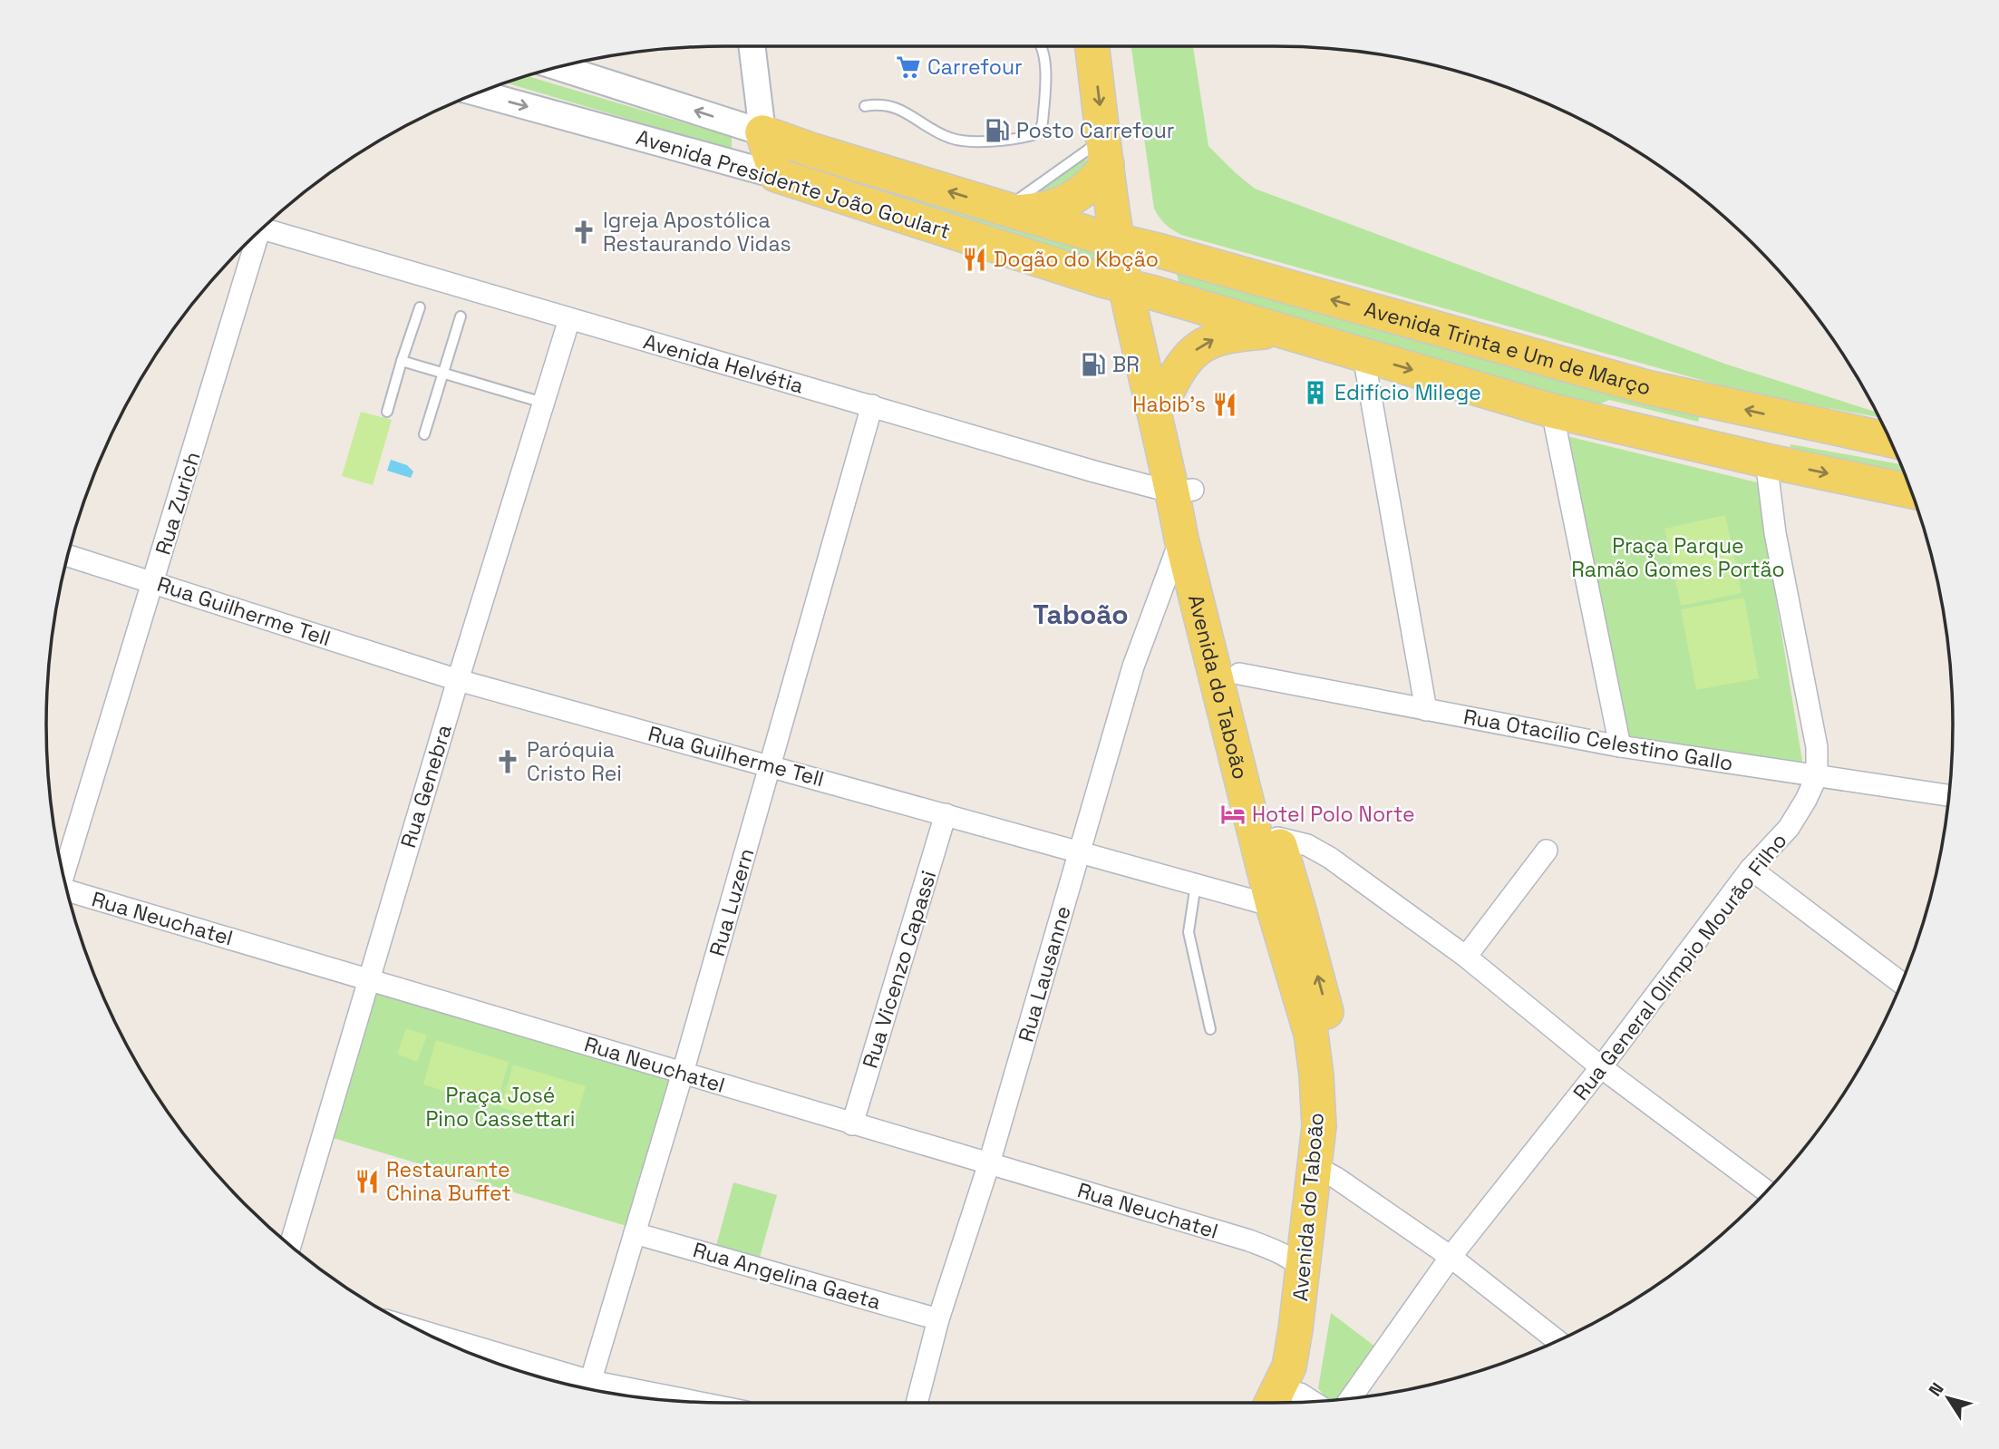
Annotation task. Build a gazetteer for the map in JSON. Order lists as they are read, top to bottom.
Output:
{
  "streets": {
    "main road": ["Avenida Presidente João Goulart", "Avenida Trinta e Um de Março", "Avenida do Taboão"],
    "street": [
      "Avenida Helvétia",
      "Rua Zurich",
      "Rua Guilherme Tell",
      "Rua Otacílio Celestino Gallo",
      "Rua Genebra",
      "Rua Luzern",
      "Rua Neuchatel",
      "Rua General Olímpio Mourão Filho",
      "Rua Vicenzo Capassi",
      "Rua Lausanne",
      "Rua Angelina Gaeta"
    ]
  },
  "crossings": [
    ["Avenida Presidente João Goulart", "Avenida Trinta e Um de Março"],
    ["Avenida Presidente João Goulart", "Avenida do Taboão"],
    ["Avenida Trinta e Um de Março", "Avenida do Taboão"],
    ["Avenida Helvétia", "Avenida do Taboão"],
    ["Avenida Helvétia", "Rua Genebra"],
    ["Avenida Helvétia", "Rua Luzern"],
    ["Rua Zurich", "Rua Guilherme Tell"],
    ["Rua Guilherme Tell", "Avenida do Taboão"],
    ["Rua Guilherme Tell", "Rua Genebra"],
    ["Rua Guilherme Tell", "Rua Luzern"],
    ["Rua Guilherme Tell", "Rua Vicenzo Capassi"],
    ["Rua Guilherme Tell", "Rua Lausanne"],
    ["Avenida do Taboão", "Rua Otacílio Celestino Gallo"],
    ["Avenida do Taboão", "Rua Neuchatel"],
    ["Avenida do Taboão", "Rua Lausanne"],
    ["Rua Otacílio Celestino Gallo", "Rua General Olímpio Mourão Filho"],
    ["Rua Genebra", "Rua Neuchatel"],
    ["Rua Luzern", "Rua Neuchatel"],
    ["Rua Luzern", "Rua Angelina Gaeta"],
    ["Rua Neuchatel", "Rua Vicenzo Capassi"],
    ["Rua Neuchatel", "Rua Lausanne"],
    ["Rua Lausanne", "Rua Angelina Gaeta"]
  ],
  "districts": ["Taboão"],
  "parks": ["Praça Parque Ramão Gomes Portão", "Praça José Pino Cassettari"],
  "places": {
    "supermarket": ["Carrefour"],
    "fuel station": ["Posto Carrefour", "BR"],
    "church": ["Igreja Apostólica Restaurando Vidas", "Paróquia Cristo Rei"],
    "restaurant": ["Dogão do Kbção", "Habib's", "Restaurante China Buffet"],
    "building": ["Edifício Milege"],
    "hotel": ["Hotel Polo Norte"]
  },
  "north": "top left"
}
